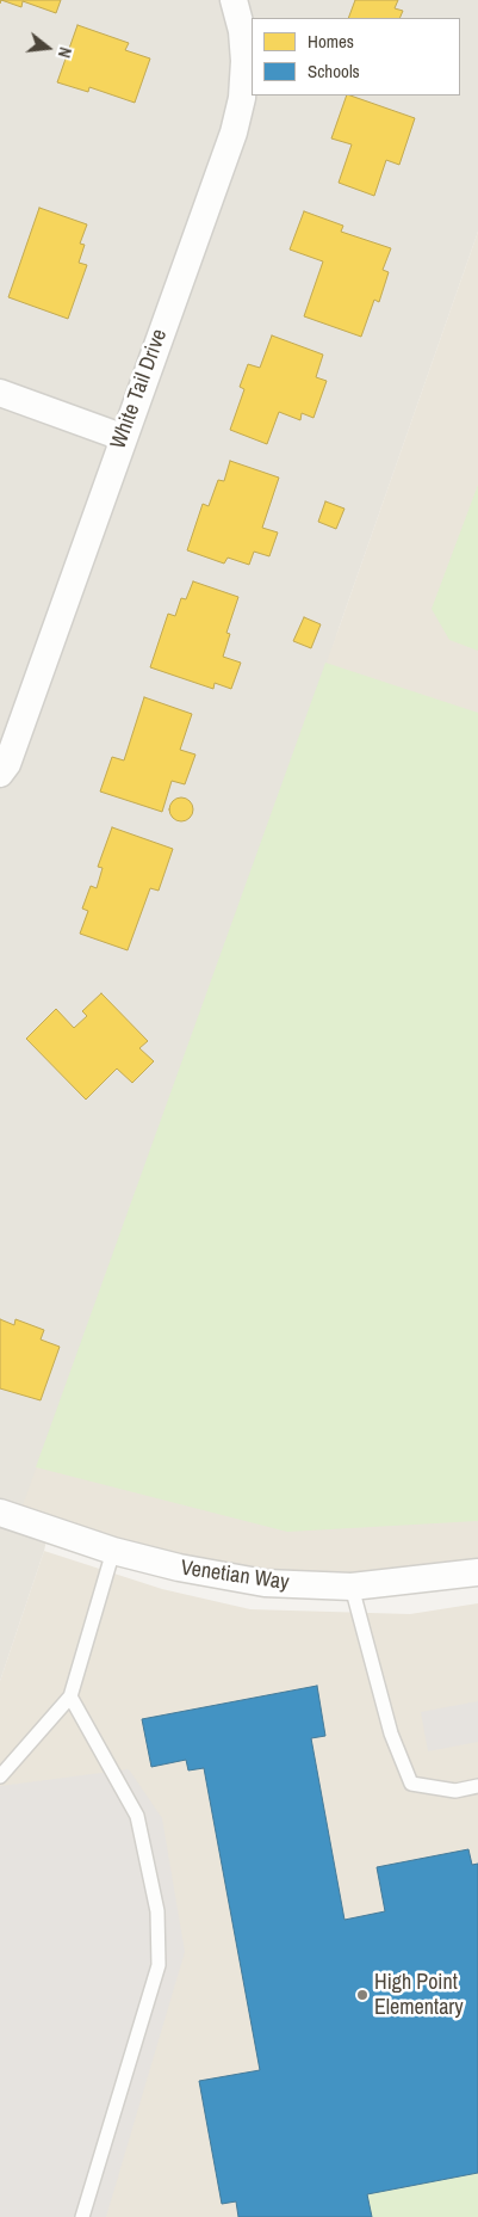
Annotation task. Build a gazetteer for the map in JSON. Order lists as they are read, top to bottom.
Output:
{
  "streets": {
    "street": ["White Tail Drive", "Venetian Way"]
  },
  "places": ["High Point Elementary"],
  "legend": ["Homes", "Schools"],
  "north": "right"
}
